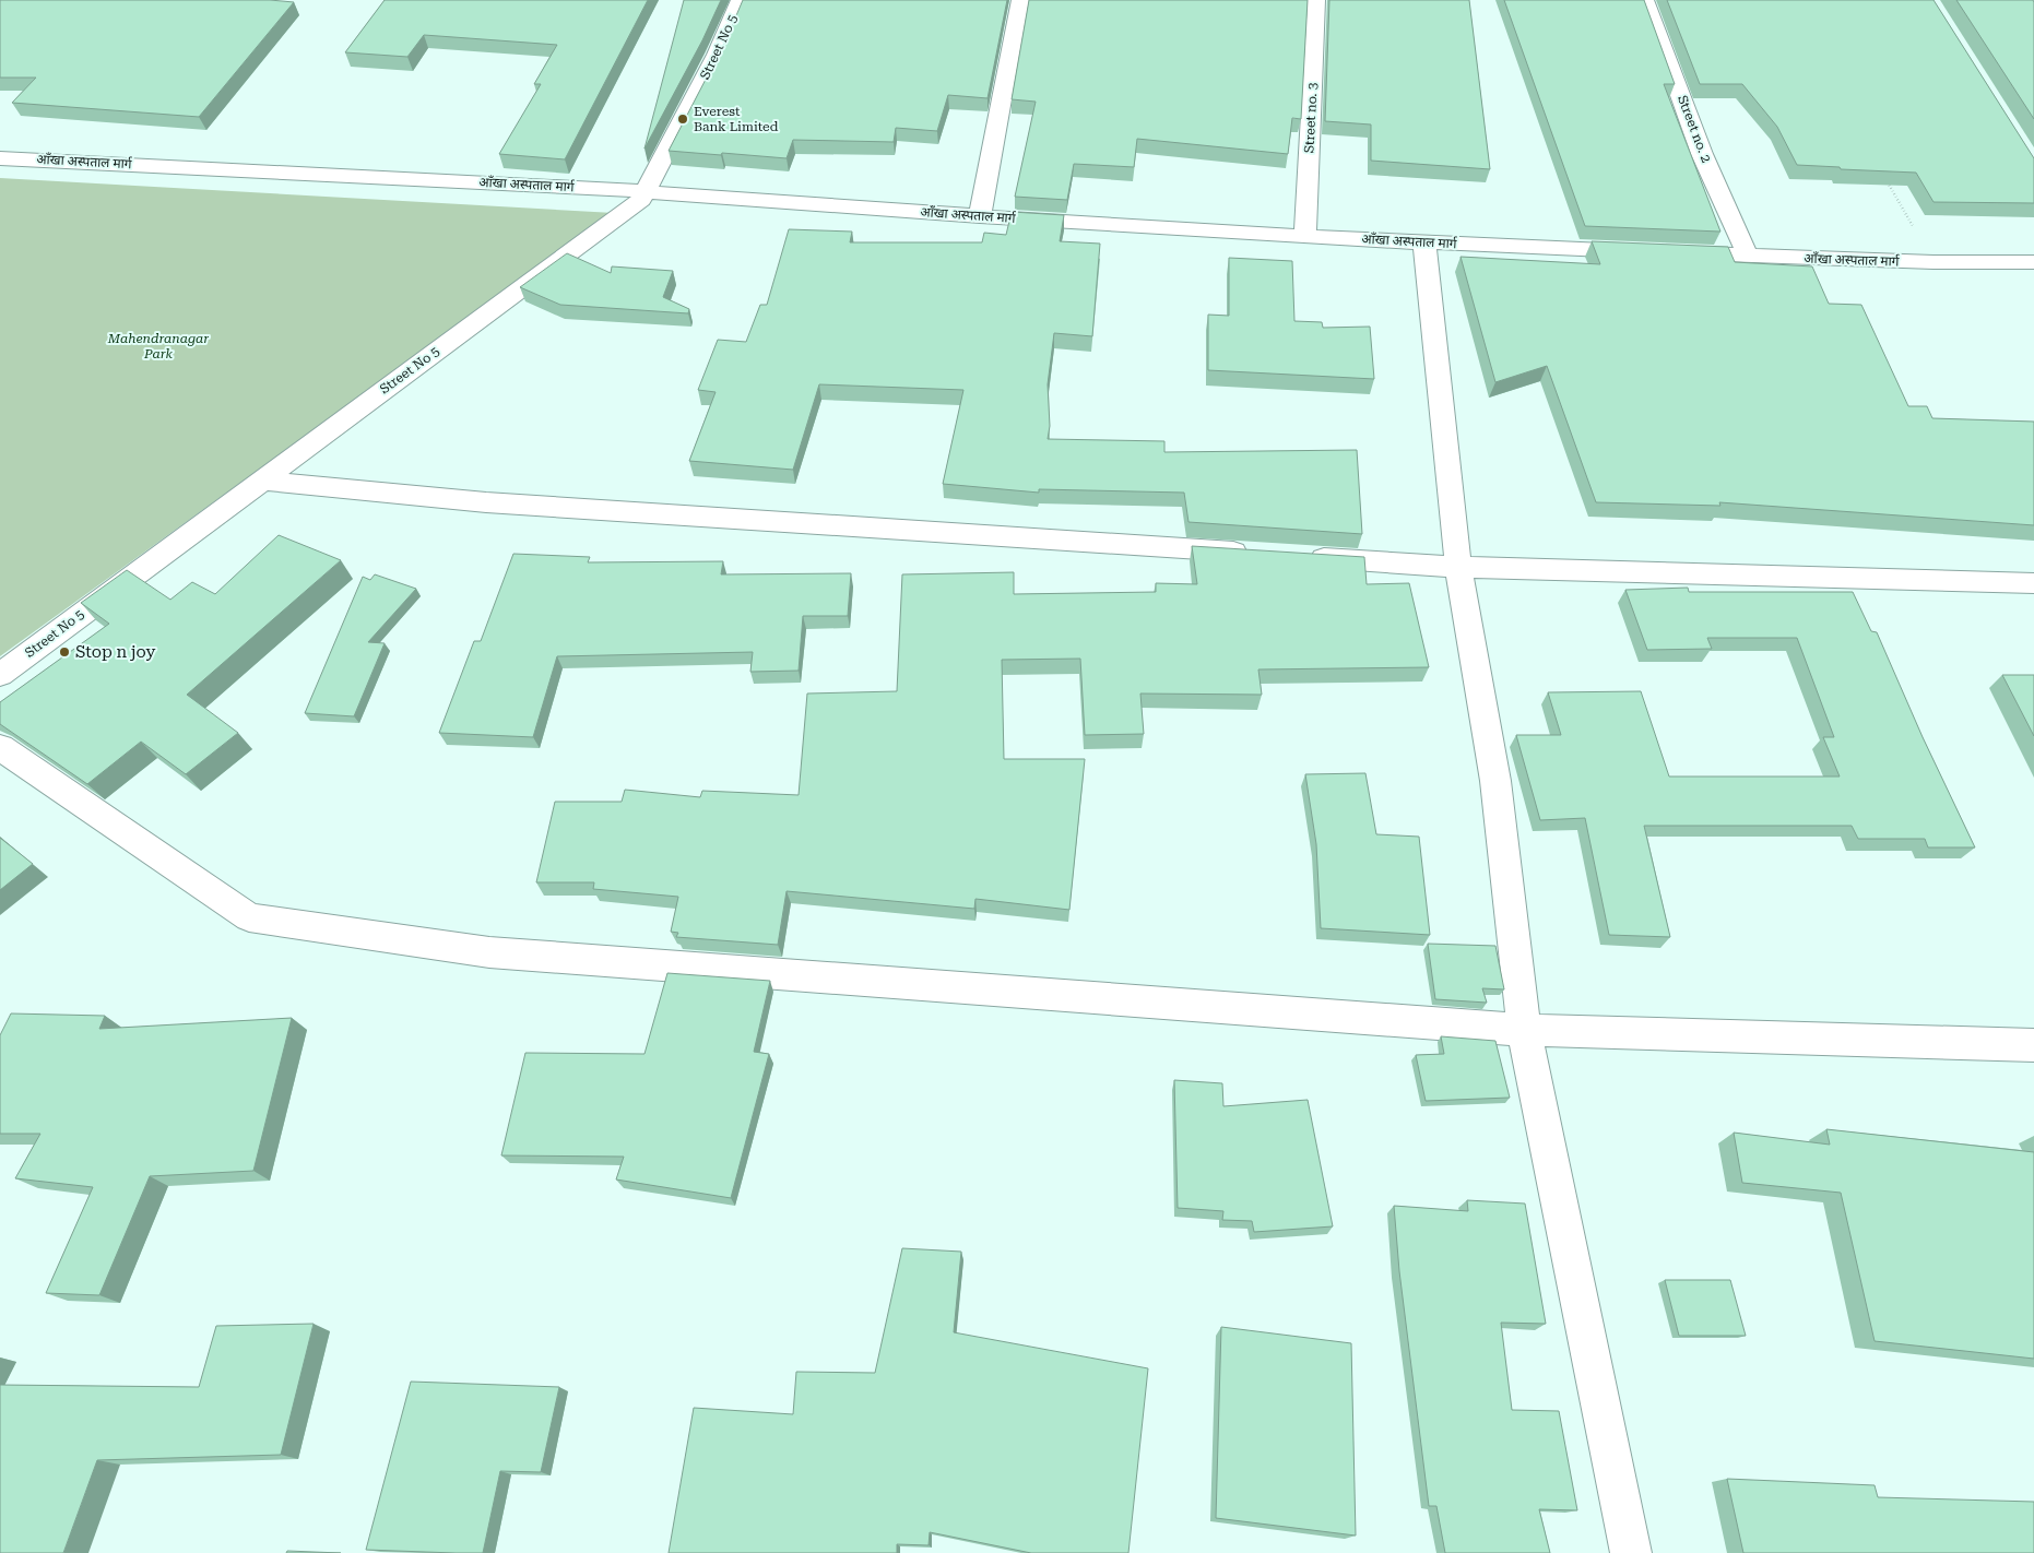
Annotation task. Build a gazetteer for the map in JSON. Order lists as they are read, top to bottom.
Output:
{
  "streets": {
    "street": [
      "Street No 5",
      "Street no. 3",
      "Street no. 2",
      "आँखा अस्पताल मार्ग"
    ]
  },
  "crossings": [
    ["Street No 5", "आँखा अस्पताल मार्ग"],
    ["Street no. 3", "आँखा अस्पताल मार्ग"],
    ["Street no. 2", "आँखा अस्पताल मार्ग"]
  ],
  "parks": ["Mahendranagar Park"],
  "places": ["Everest Bank Limited", "Stop n joy"]
}
